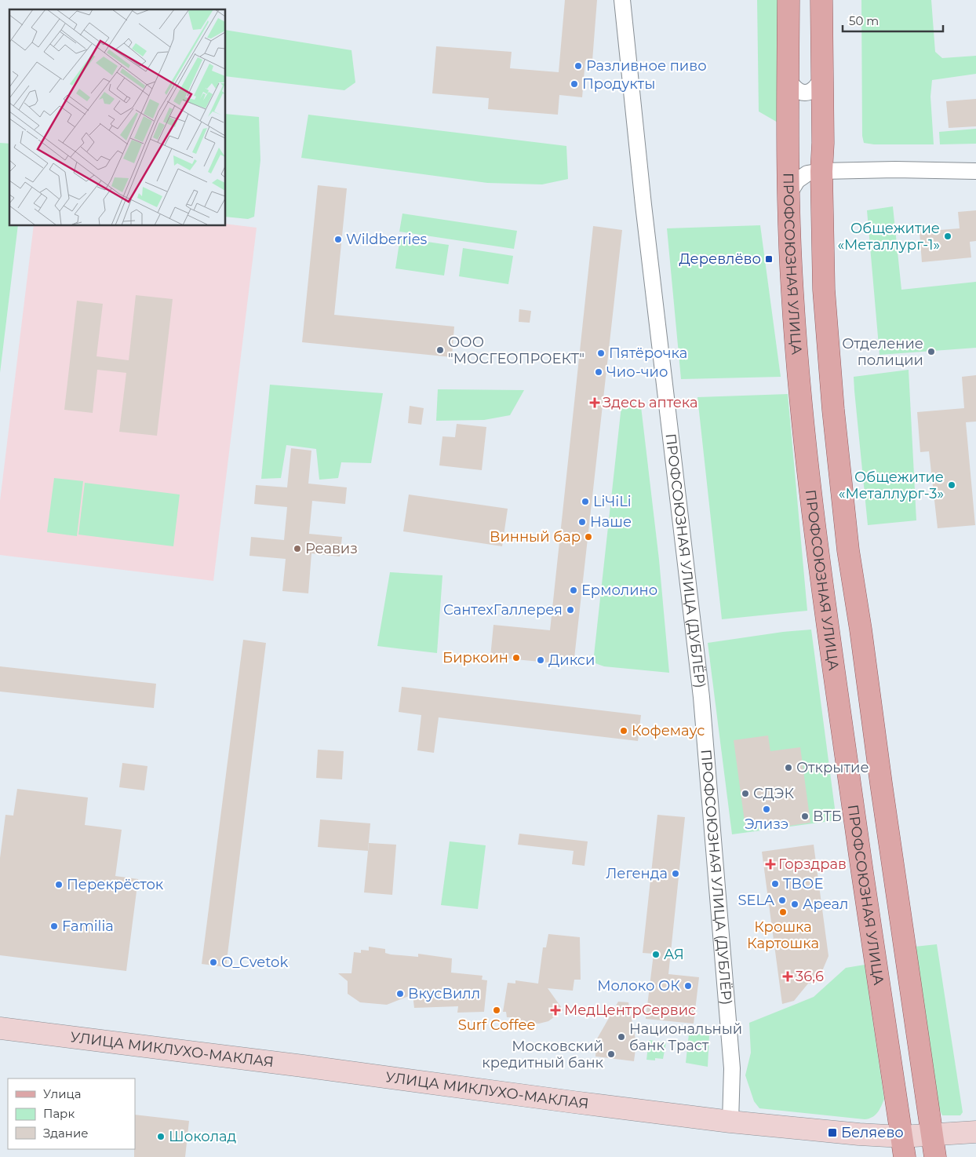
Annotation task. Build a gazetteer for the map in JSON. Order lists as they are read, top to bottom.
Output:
{
  "streets": {
    "main road": ["ПРОФСОЮЗНАЯ УЛИЦА", "УЛИЦА МИКЛУХО-МАКЛАЯ"],
    "street": ["ПРОФСОЮЗНАЯ УЛИЦА (ДУБЛЁР)"]
  },
  "crossings": [
    ["ПРОФСОЮЗНАЯ УЛИЦА", "УЛИЦА МИКЛУХО-МАКЛАЯ"],
    ["ПРОФСОЮЗНАЯ УЛИЦА (ДУБЛЁР)", "УЛИЦА МИКЛУХО-МАКЛАЯ"]
  ],
  "places": {
    "other": [
      "Разливное пиво",
      "Продукты",
      "Общежитие «Металлург-1»",
      "Wildberries",
      "ООО \"МОСГЕОПРОЕКТ\"",
      "Отделение полиции",
      "Пятёрочка",
      "Чио-чио",
      "Общежитие «Металлург-3»",
      "LiЧiLi",
      "Наше",
      "Винный бар",
      "Реавиз",
      "Ермолино",
      "СантехГаллерея",
      "Биркоин",
      "Дикси",
      "Кофемаус",
      "Открытие",
      "СДЭК",
      "Элизэ",
      "ВТБ",
      "Легенда",
      "ТВОЕ",
      "Перекрёсток",
      "SELA",
      "Ареал",
      "Крошка Картошка",
      "Familia",
      "АЯ",
      "O_Cvetok",
      "Молоко ОК",
      "ВкусВилл",
      "Surf Coffee",
      "Национальный банк Траст",
      "Московский кредитный банк",
      "Шоколад"
    ],
    "transit": ["Деревлёво", "Беляево"],
    "health": [
      "Здесь аптека",
      "Горздрав",
      "36,6",
      "МедЦентрСервис"
    ]
  },
  "legend": ["Улица", "Парк", "Здание"],
  "scale_bar": "50 m"
}
